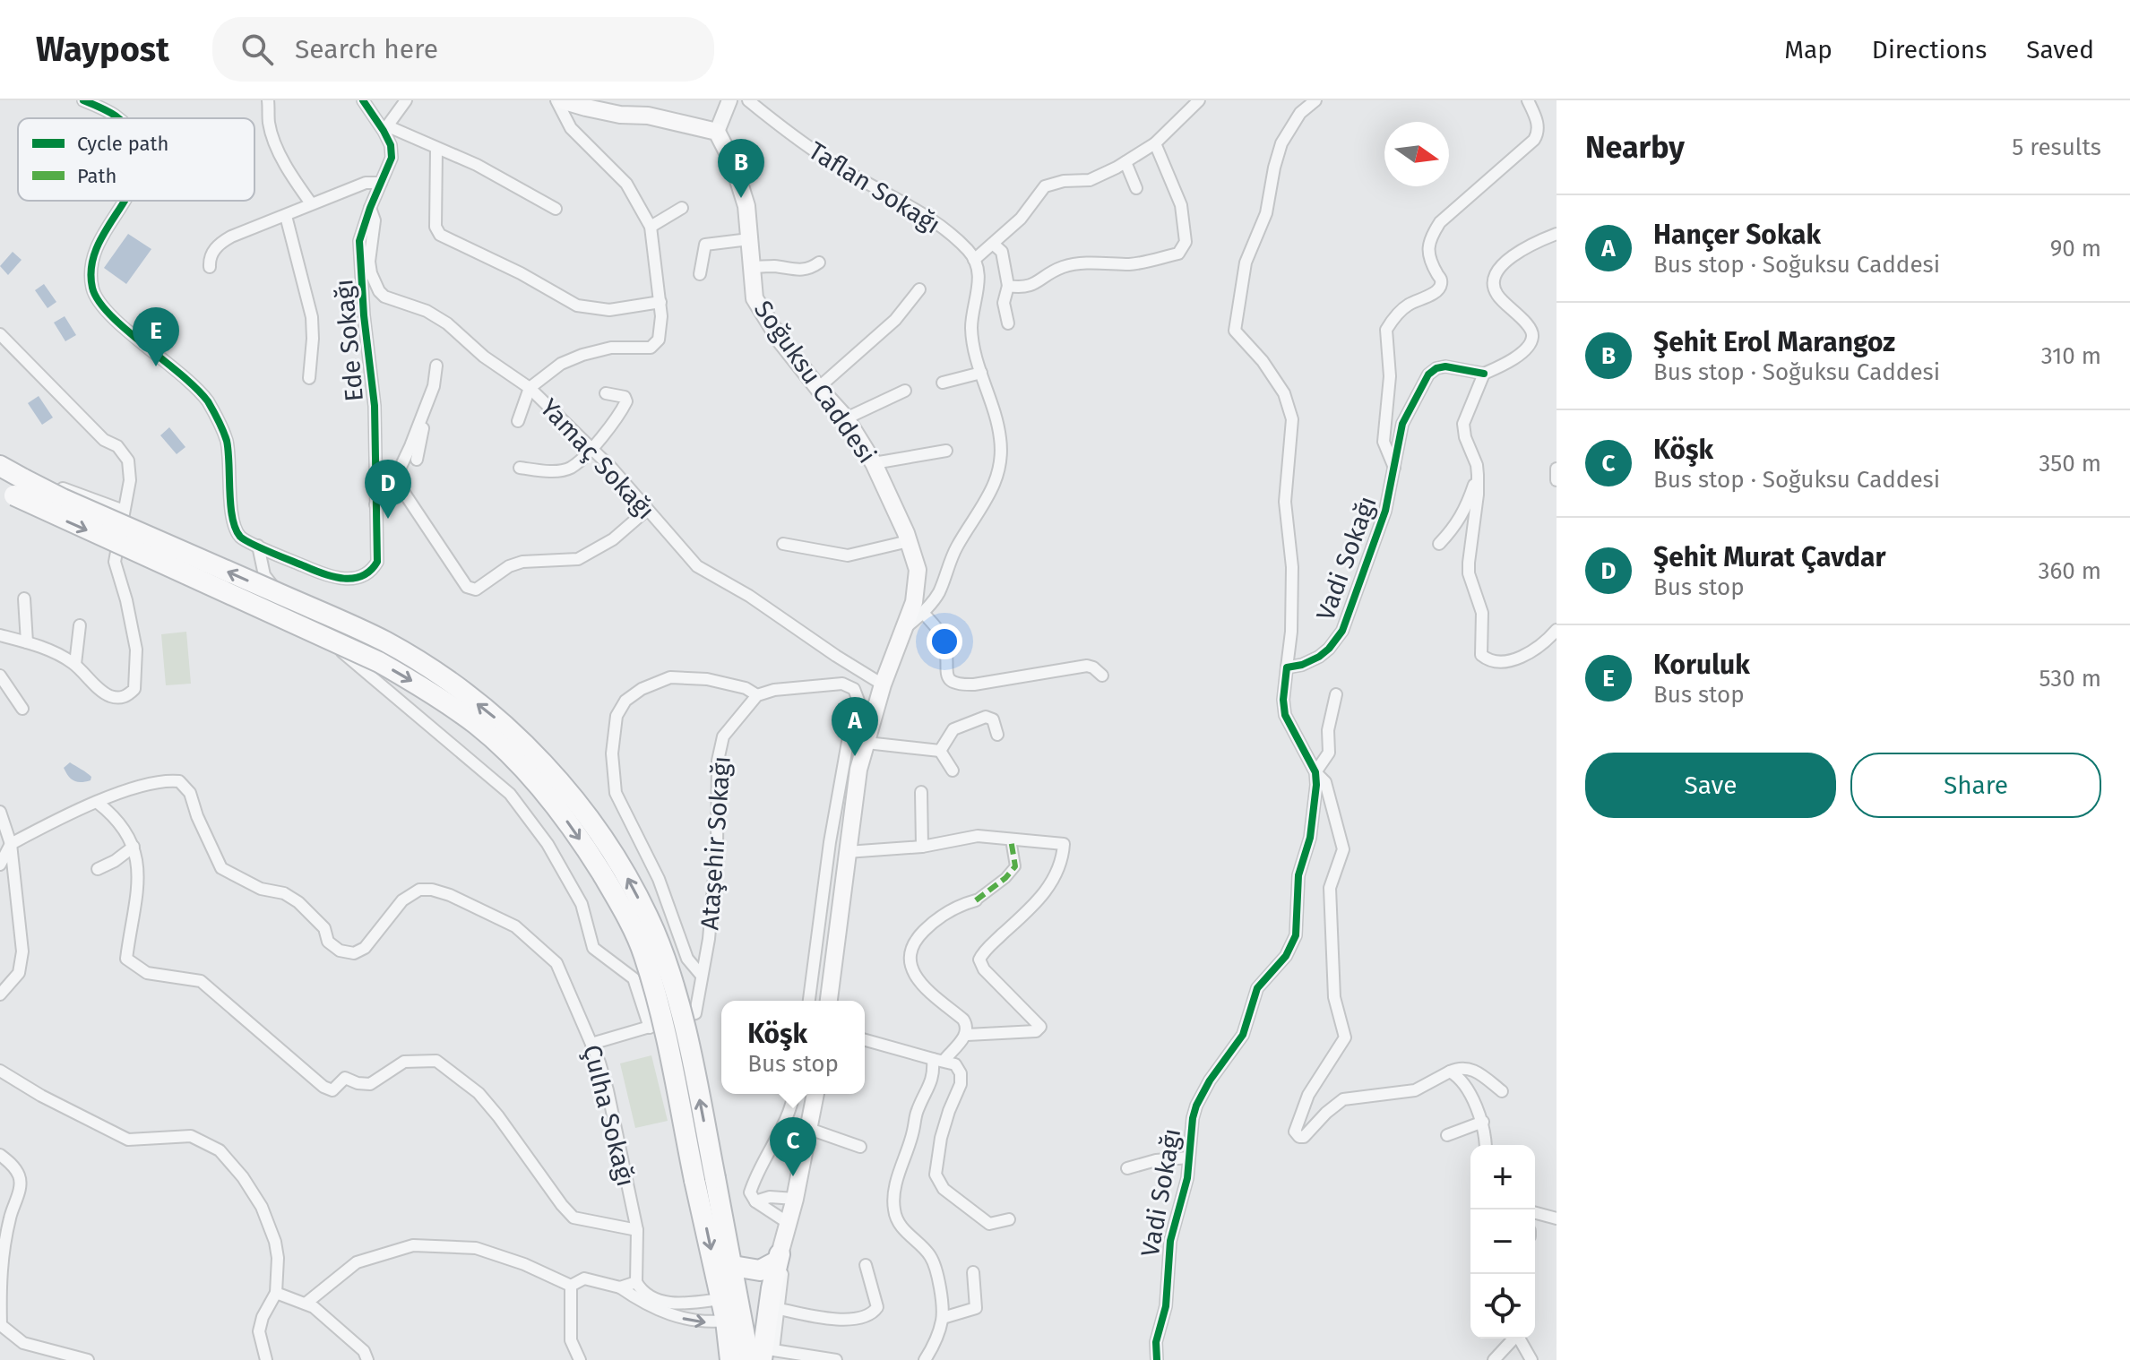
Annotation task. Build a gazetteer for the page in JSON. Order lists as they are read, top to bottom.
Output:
{
  "streets": {
    "main road": ["Soğuksu Caddesi"],
    "street": [
      "Taflan Sokağı",
      "Ede Sokağı",
      "Yamaç Sokağı",
      "Vadi Sokağı",
      "Ataşehir Sokağı",
      "Çulha Sokağı"
    ]
  },
  "crossings": [
    ["Ede Sokağı", "Yamaç Sokağı"],
    ["Soğuksu Caddesi", "Yamaç Sokağı"],
    ["Ataşehir Sokağı", "Çulha Sokağı"]
  ],
  "legend": ["Cycle path", "Path"],
  "north": "right",
  "page": {
    "header": "Waypost",
    "search": "Search here",
    "nav": ["Map", "Directions", "Saved"],
    "heading": ["Nearby", "5 results"],
    "pins": [
      "B",
      "E",
      "D",
      "A",
      "C"
    ],
    "list": [
      {
        "mark": "A",
        "name": "Hançer Sokak",
        "note": "Bus stop · Soğuksu Caddesi",
        "value": "90 m"
      },
      {
        "mark": "B",
        "name": "Şehit Erol Marangoz",
        "note": "Bus stop · Soğuksu Caddesi",
        "value": "310 m"
      },
      {
        "mark": "C",
        "name": "Köşk",
        "note": "Bus stop · Soğuksu Caddesi",
        "value": "350 m"
      },
      {
        "mark": "D",
        "name": "Şehit Murat Çavdar",
        "note": "Bus stop",
        "value": "360 m"
      },
      {
        "mark": "E",
        "name": "Koruluk",
        "note": "Bus stop",
        "value": "530 m"
      }
    ],
    "buttons": ["Save", "Share"],
    "popup": ["Köşk", "Bus stop"],
    "map_buttons": ["+", "−"]
  }
}
